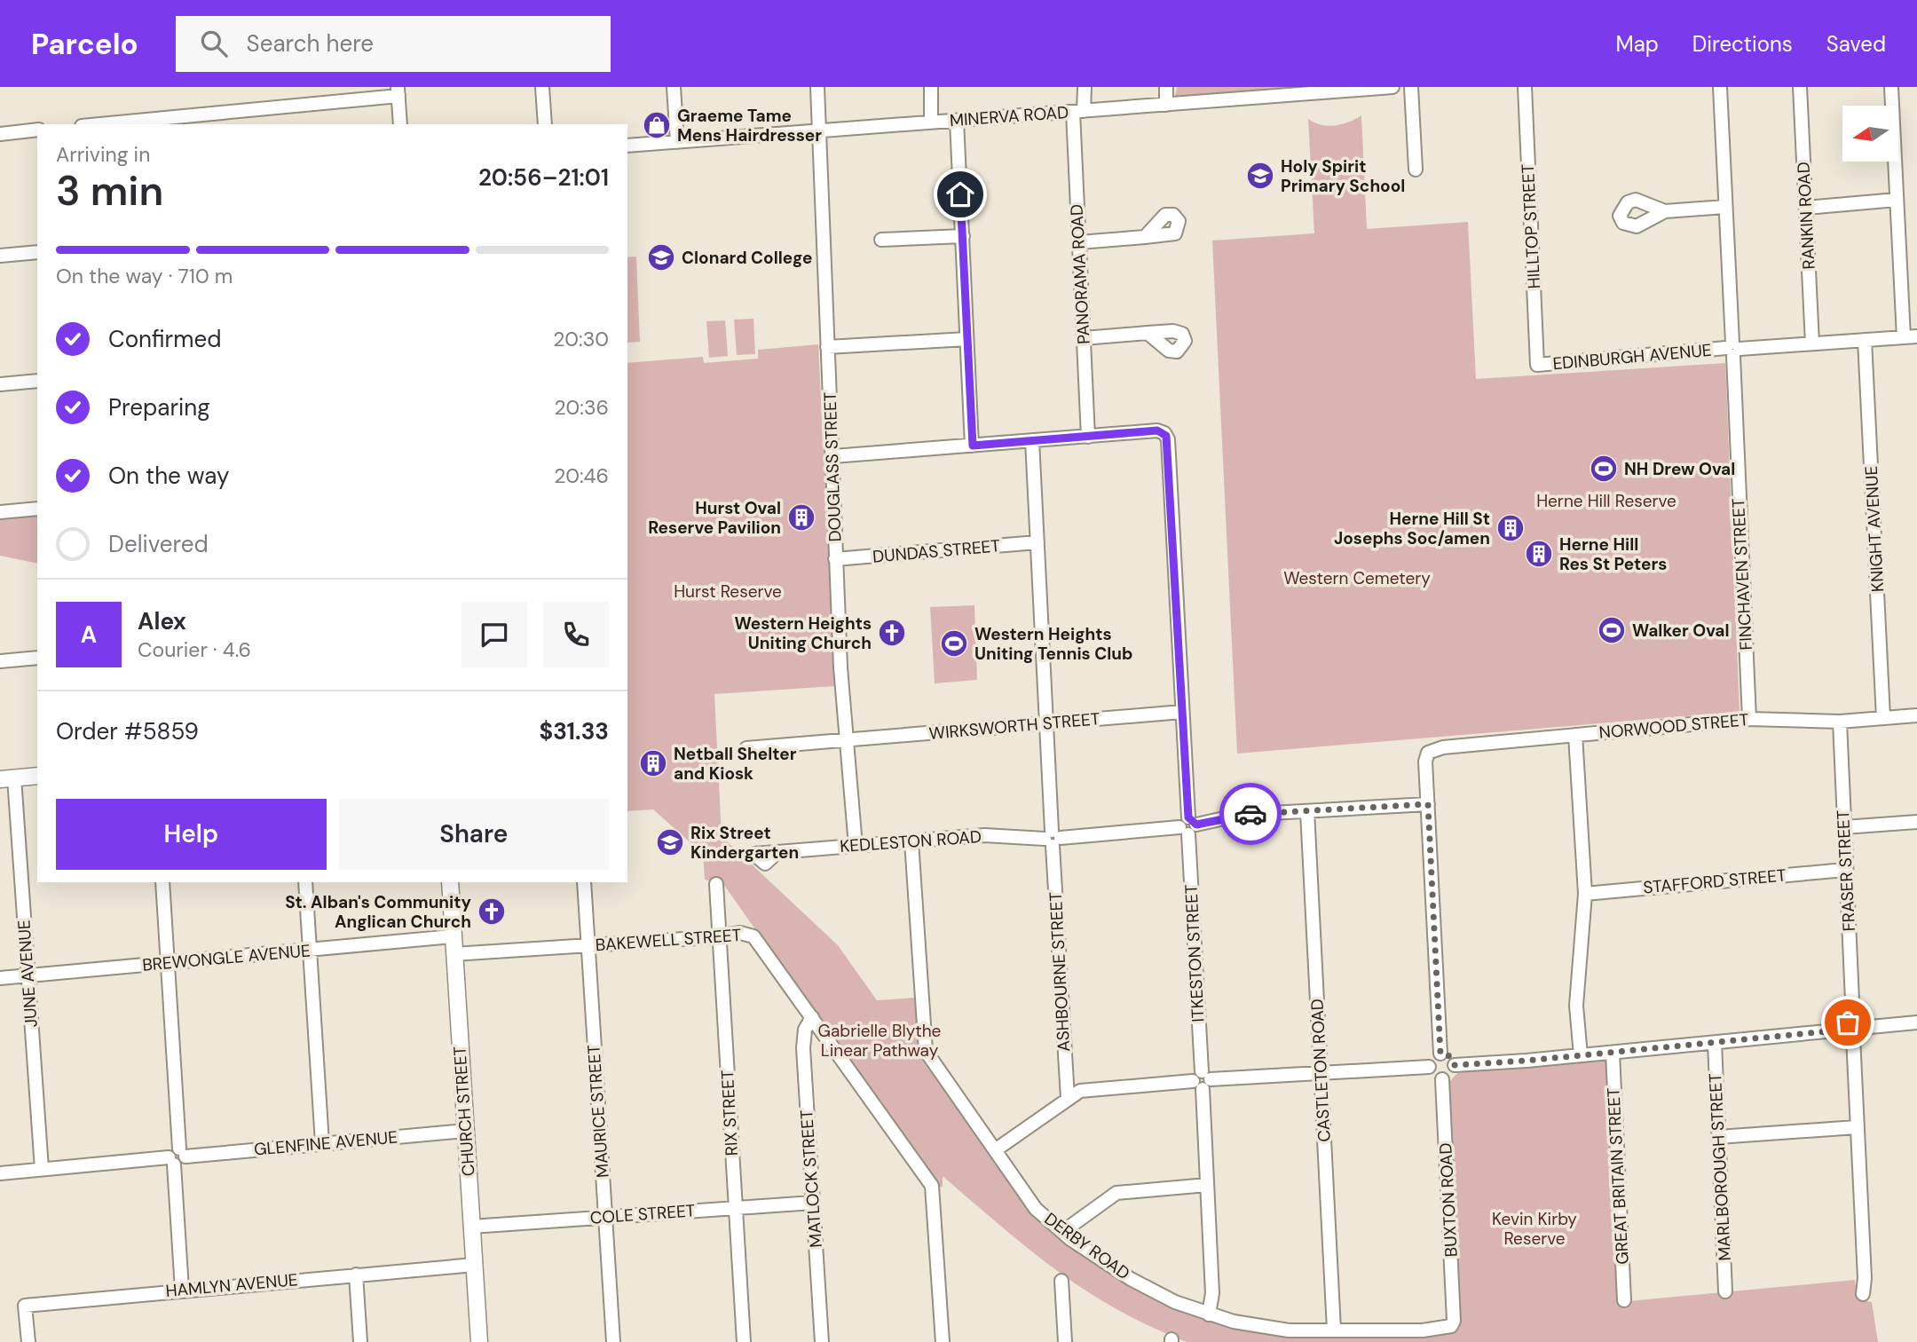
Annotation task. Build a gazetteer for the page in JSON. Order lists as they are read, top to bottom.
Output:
{
  "streets": {
    "main road": ["CHURCH STREET"],
    "street": [
      "MINERVA ROAD",
      "RANKIN ROAD",
      "HILLTOP STREET",
      "PANORAMA ROAD",
      "EDINBURGH AVENUE",
      "DOUGLASS STREET",
      "KNIGHT AVENUE",
      "DUNDAS STREET",
      "FINCHAVEN STREET",
      "WIRKSWORTH STREET",
      "NORWOOD STREET",
      "KEDLESTON ROAD",
      "FRASER STREET",
      "STAFFORD STREET",
      "BAKEWELL STREET",
      "ITKESTON STREET",
      "BREWONGLE AVENUE",
      "ASHBOURNE STREET",
      "JUNE AVENUE",
      "CASTLETON ROAD",
      "MAURICE STREET",
      "RIX STREET",
      "GLENFINE AVENUE",
      "MARLBOROUGH STREET",
      "GREAT BRITAIN STREET",
      "MATLOCK STREET",
      "BUXTON ROAD",
      "COLE STREET",
      "DERBY ROAD",
      "HAMLYN AVENUE"
    ]
  },
  "crossings": [
    ["MINERVA ROAD", "PANORAMA ROAD"],
    ["MINERVA ROAD", "DOUGLASS STREET"],
    ["RANKIN ROAD", "EDINBURGH AVENUE"],
    ["HILLTOP STREET", "EDINBURGH AVENUE"],
    ["PANORAMA ROAD", "ITKESTON STREET"],
    ["EDINBURGH AVENUE", "KNIGHT AVENUE"],
    ["EDINBURGH AVENUE", "FINCHAVEN STREET"],
    ["DOUGLASS STREET", "DUNDAS STREET"],
    ["DOUGLASS STREET", "WIRKSWORTH STREET"],
    ["DOUGLASS STREET", "KEDLESTON ROAD"],
    ["KNIGHT AVENUE", "NORWOOD STREET"],
    ["DUNDAS STREET", "ASHBOURNE STREET"],
    ["FINCHAVEN STREET", "NORWOOD STREET"],
    ["WIRKSWORTH STREET", "ITKESTON STREET"],
    ["WIRKSWORTH STREET", "ASHBOURNE STREET"],
    ["NORWOOD STREET", "KEDLESTON ROAD"],
    ["NORWOOD STREET", "FRASER STREET"],
    ["KEDLESTON ROAD", "ITKESTON STREET"],
    ["KEDLESTON ROAD", "ASHBOURNE STREET"],
    ["KEDLESTON ROAD", "CASTLETON ROAD"],
    ["KEDLESTON ROAD", "DERBY ROAD"],
    ["FRASER STREET", "STAFFORD STREET"],
    ["BAKEWELL STREET", "CHURCH STREET"],
    ["BAKEWELL STREET", "MAURICE STREET"],
    ["BAKEWELL STREET", "RIX STREET"],
    ["BAKEWELL STREET", "MATLOCK STREET"],
    ["ITKESTON STREET", "DERBY ROAD"],
    ["BREWONGLE AVENUE", "JUNE AVENUE"],
    ["BREWONGLE AVENUE", "CHURCH STREET"],
    ["CASTLETON ROAD", "DERBY ROAD"],
    ["CHURCH STREET", "GLENFINE AVENUE"],
    ["CHURCH STREET", "COLE STREET"],
    ["CHURCH STREET", "HAMLYN AVENUE"],
    ["MAURICE STREET", "COLE STREET"],
    ["RIX STREET", "COLE STREET"],
    ["MATLOCK STREET", "COLE STREET"],
    ["BUXTON ROAD", "DERBY ROAD"]
  ],
  "parks": [
    "Herne Hill Reserve",
    "Western Cemetery",
    "Hurst Reserve",
    "Gabrielle Blythe Linear Pathway",
    "Kevin Kirby Reserve"
  ],
  "places": {
    "shop": ["Graeme Tame Mens Hairdresser"],
    "school or university": ["Holy Spirit Primary School", "Clonard College", "Rix Street Kindergarten"],
    "sports": ["NH Drew Oval", "Walker Oval", "Western Heights Uniting Tennis Club"],
    "building": [
      "Hurst Oval Reserve Pavilion",
      "Herne Hill St Josephs Soc/amen",
      "Herne Hill Res St Peters",
      "Netball Shelter and Kiosk"
    ],
    "church": ["Western Heights Uniting Church", "St. Alban's Community Anglican Church"]
  },
  "north": "left",
  "page": {
    "header": "Parcelo",
    "search": "Search here",
    "nav": ["Map", "Directions", "Saved"],
    "heading": ["3 min", "Arriving in", "20:56–21:01"],
    "panel": [
      "Alex",
      "Courier · 4.6",
      "Order #5859",
      "$31.33"
    ],
    "bar": "On the way · 710 m",
    "list": [
      ["Confirmed", "20:30"],
      ["Preparing", "20:36"],
      ["On the way", "20:46"],
      "Delivered"
    ],
    "round": "A",
    "buttons": ["Help", "Share"]
  }
}
